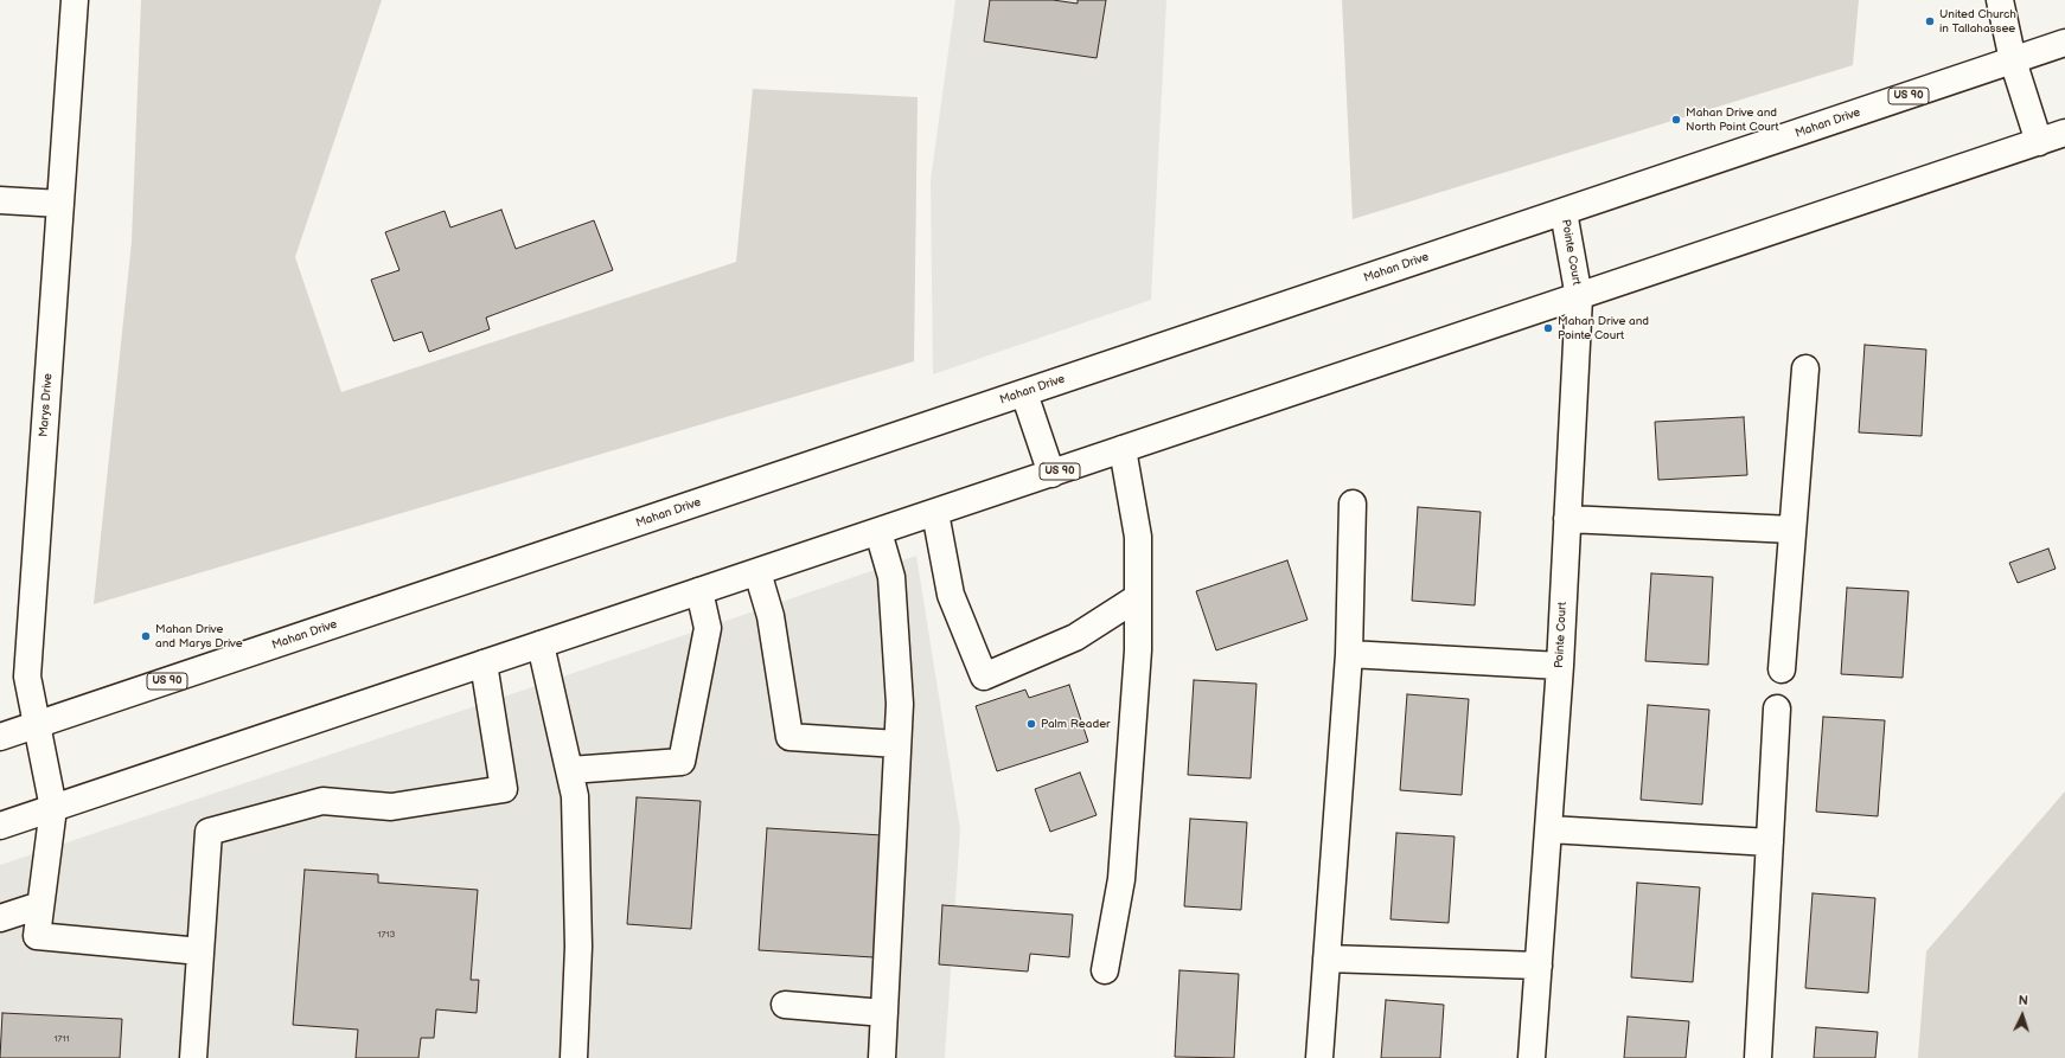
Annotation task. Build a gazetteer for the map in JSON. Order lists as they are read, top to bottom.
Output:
{
  "streets": {
    "main road": [
      "US 90",
      "Mahan Drive",
      "Pointe Court",
      "Marys Drive"
    ]
  },
  "crossings": [
    ["US 90", "Pointe Court"],
    ["US 90", "Marys Drive"],
    ["Mahan Drive", "Pointe Court"],
    ["Mahan Drive", "Marys Drive"]
  ],
  "places": [
    "United Church in Tallahassee",
    "Mahan Drive and North Point Court",
    "Mahan Drive and Pointe Court",
    "Mahan Drive and Marys Drive",
    "Palm Reader"
  ],
  "house_numbers": ["1713", "1711"],
  "north": "top"
}
